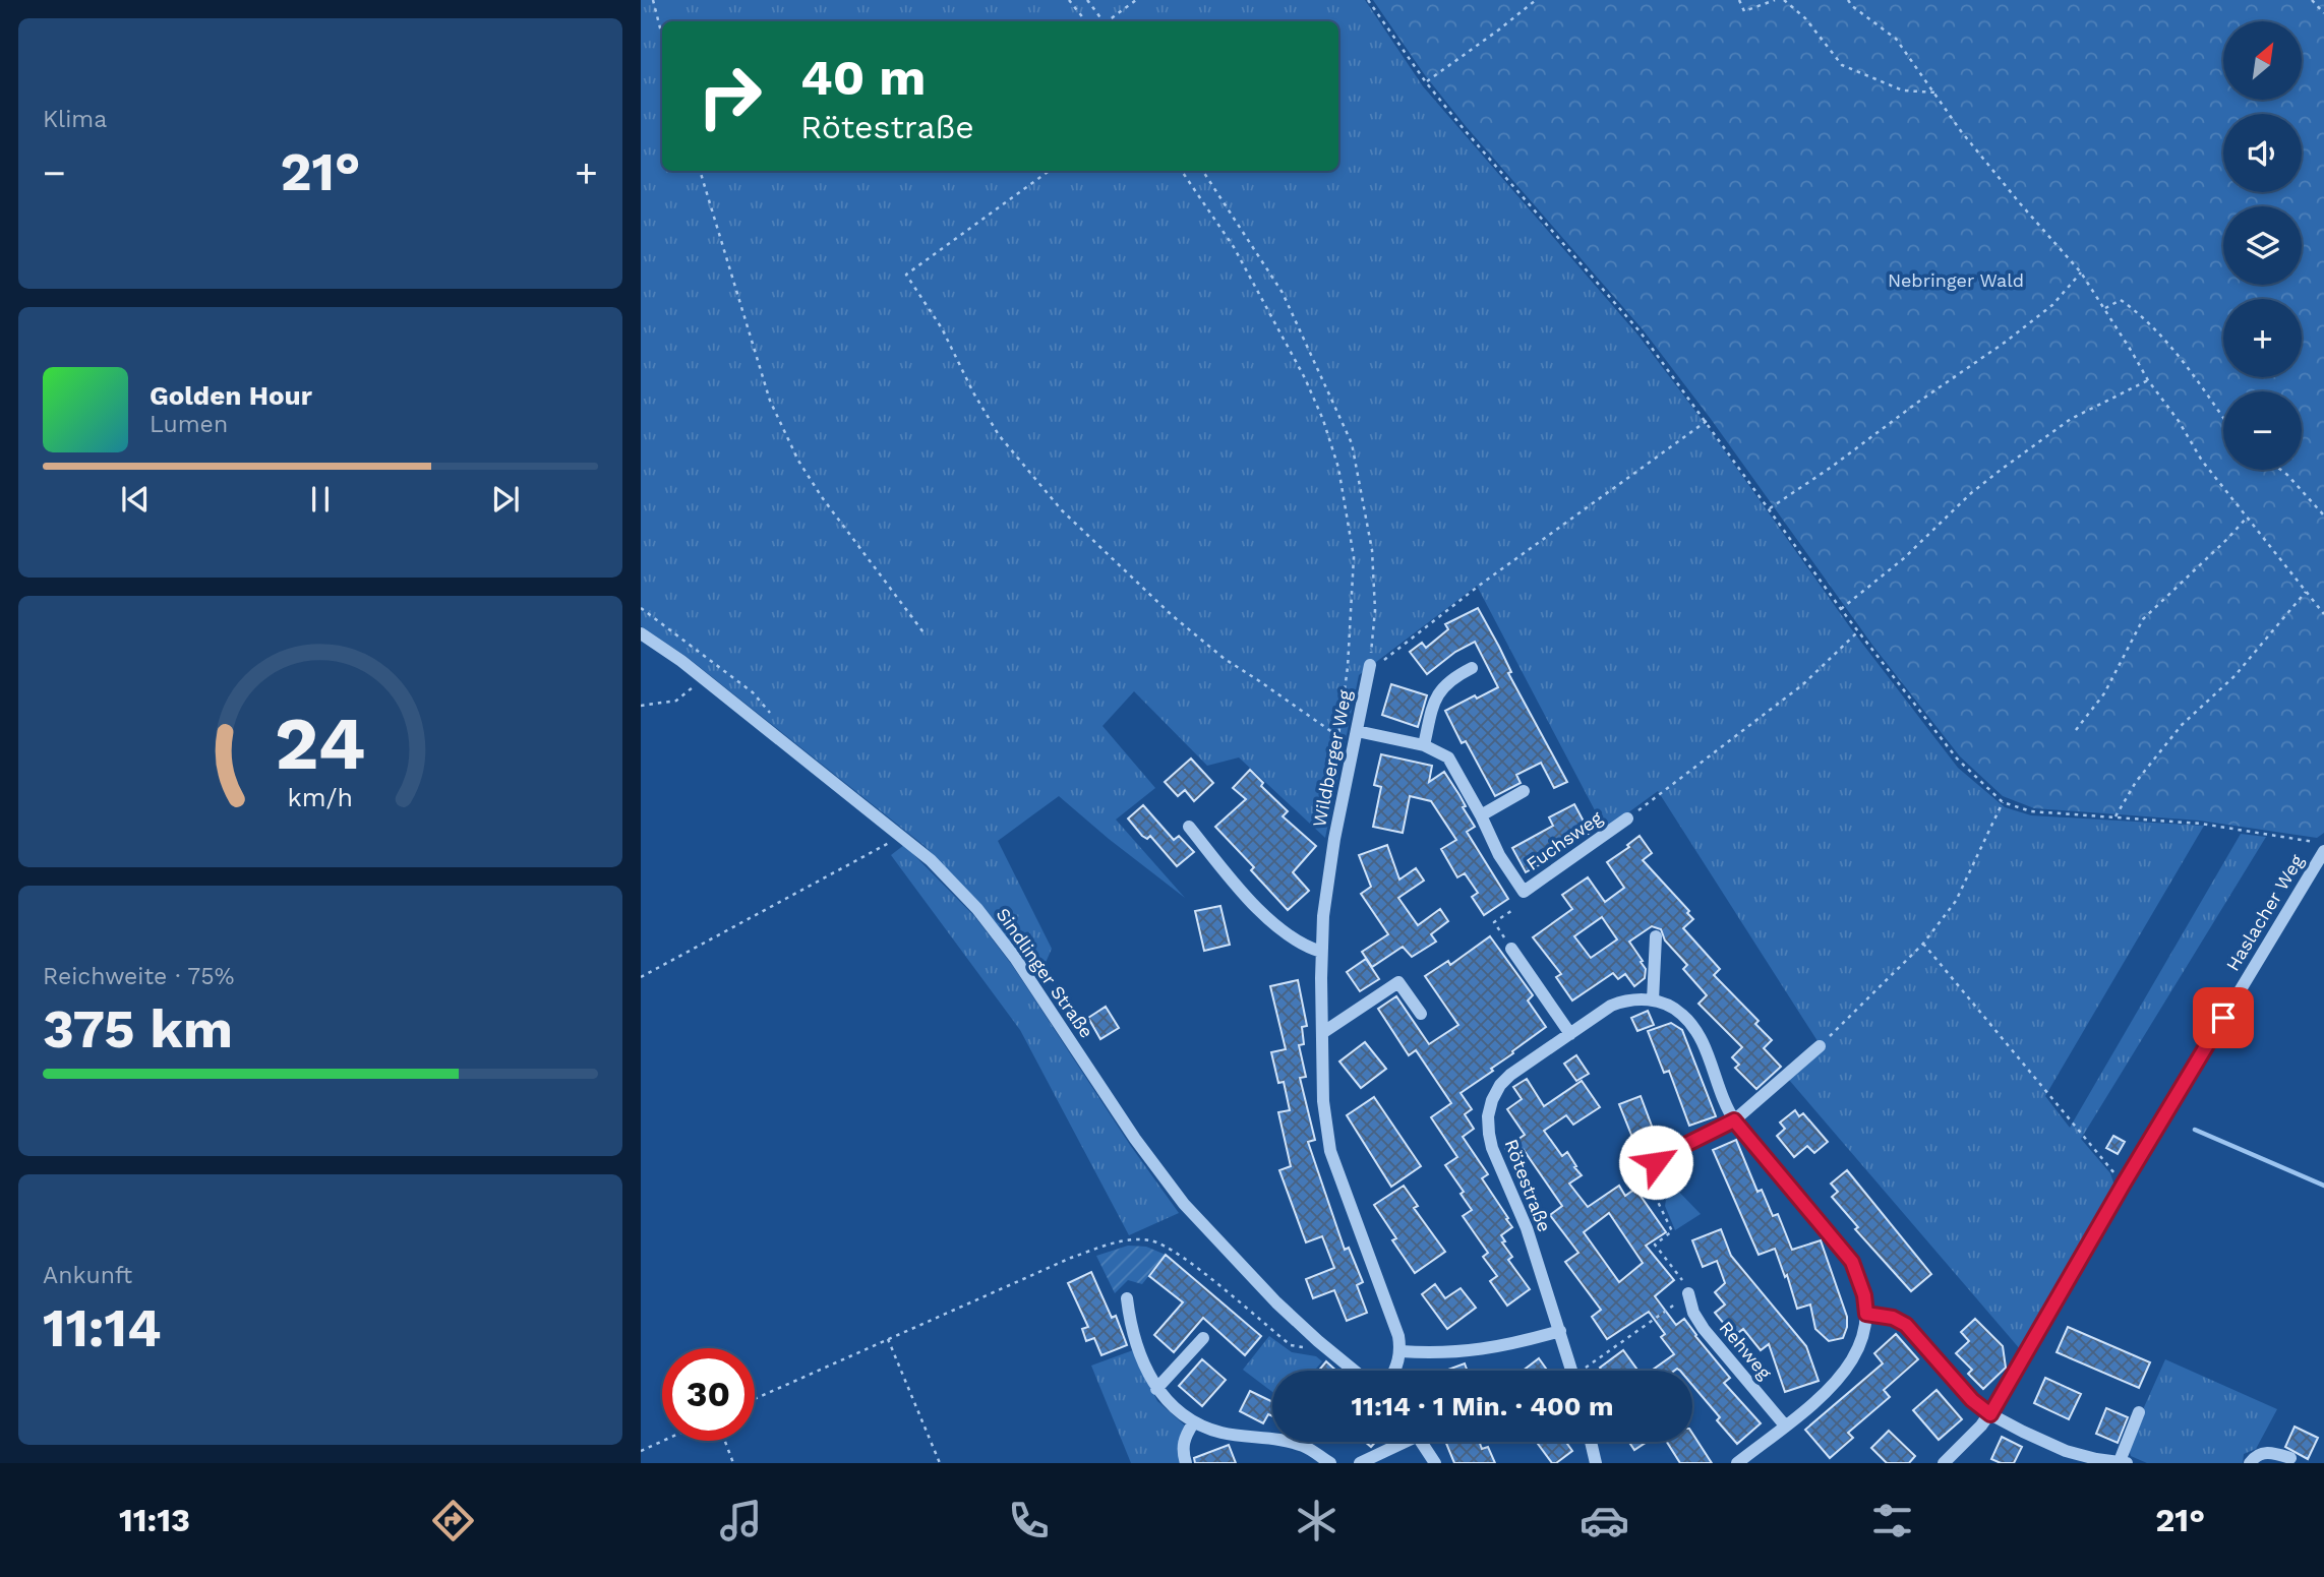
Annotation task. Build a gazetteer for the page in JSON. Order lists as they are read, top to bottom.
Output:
{
  "streets": {
    "street": [
      "Wildberger Weg",
      "Fuchsweg",
      "Haslacher Weg",
      "Sindlinger Straße",
      "Rötestraße",
      "Rehweg"
    ]
  },
  "crossings": [
    ["Wildberger Weg", "Fuchsweg"]
  ],
  "parks": ["Nebringer Wald"],
  "north": "top right",
  "page": {
    "tile": [
      "Klima",
      ["Reichweite · 75%", "375 km"],
      ["Ankunft", "11:14"]
    ],
    "map_buttons": ["+", "−"],
    "turn": ["40 m", "Rötestraße"],
    "heat": ["−", "21°", "+"],
    "song": ["Golden Hour", "Lumen"],
    "limit": "30",
    "trip": "11:14 · 1 Min. · 400 m",
    "tabs": ["11:13", "21°"],
    "gauge": ["24", "km/h"]
  }
}
